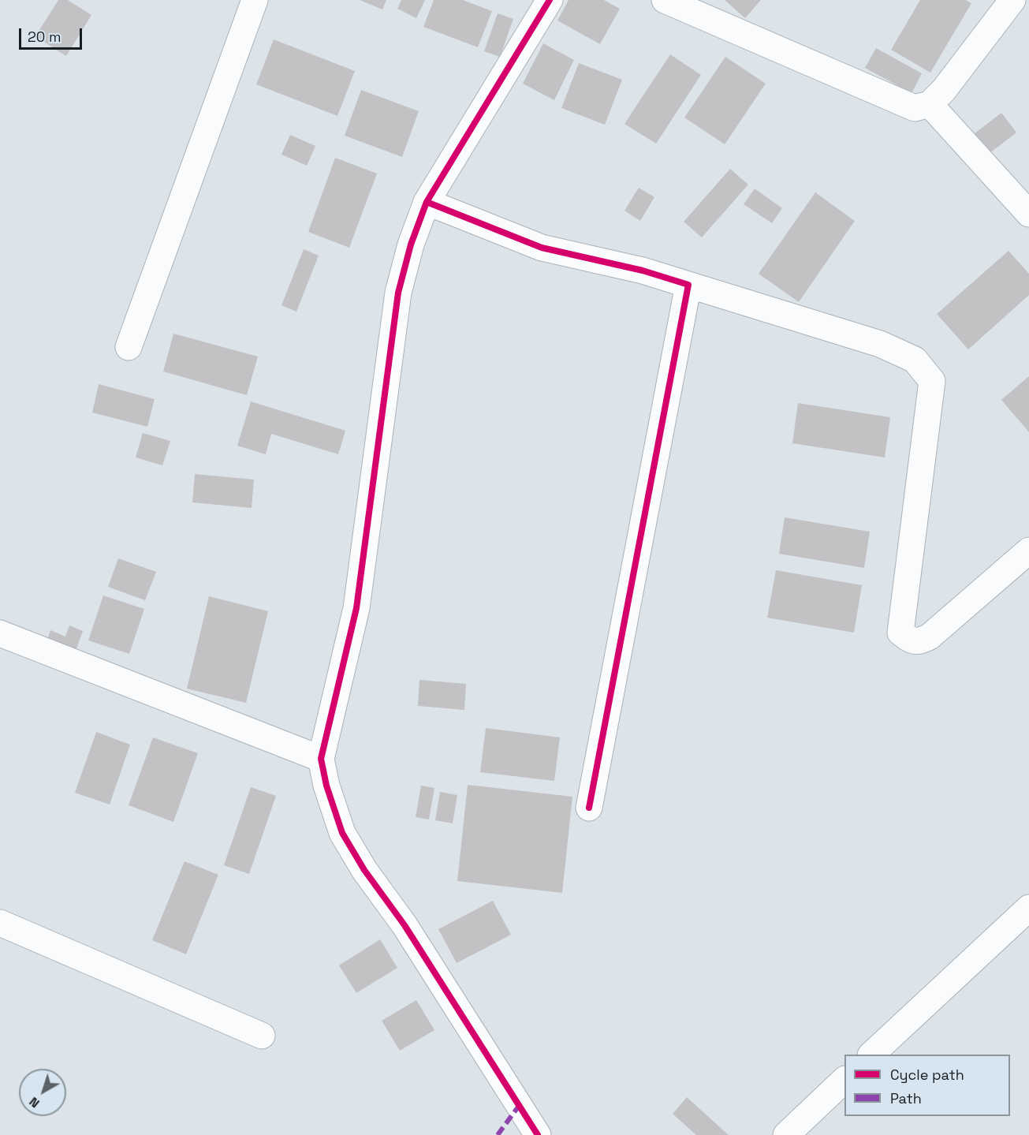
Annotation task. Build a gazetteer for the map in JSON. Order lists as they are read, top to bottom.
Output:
{
  "legend": ["Cycle path", "Path"],
  "scale_bar": "20 m",
  "north": "bottom left"
}
